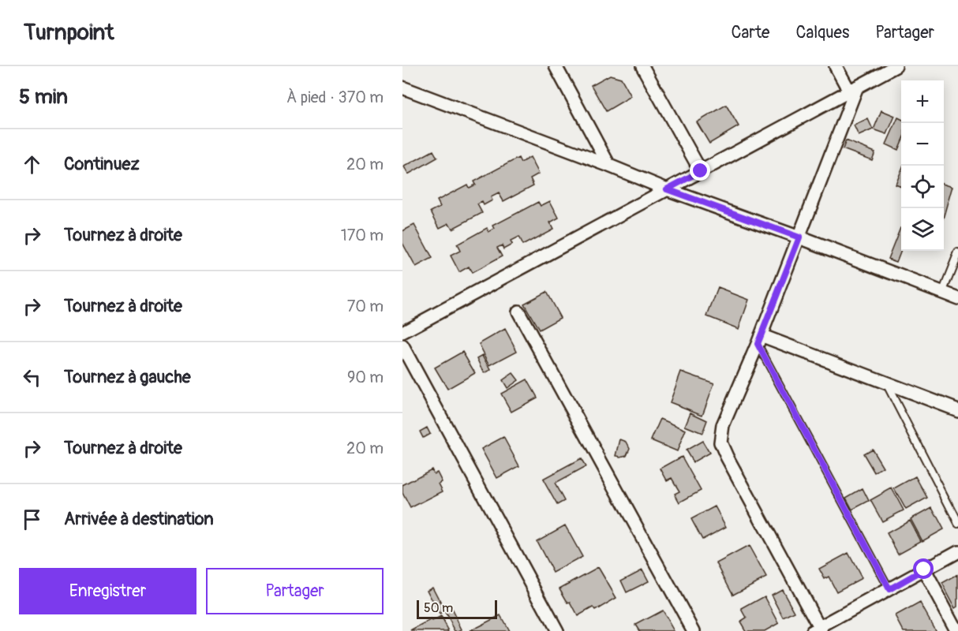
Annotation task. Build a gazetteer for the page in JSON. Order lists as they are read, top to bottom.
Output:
{
  "scale_bar": "50 m",
  "page": {
    "header": "Turnpoint",
    "nav": ["Carte", "Calques", "Partager"],
    "heading": ["5 min", "À pied · 370 m"],
    "map_buttons": ["+", "−"],
    "list": [
      ["Continuez", "20 m"],
      ["Tournez à droite", "170 m"],
      ["Tournez à droite", "70 m"],
      ["Tournez à gauche", "90 m"],
      ["Tournez à droite", "20 m"],
      "Arrivée à destination"
    ],
    "buttons": ["Enregistrer", "Partager"],
    "scale": "50 m"
  }
}
